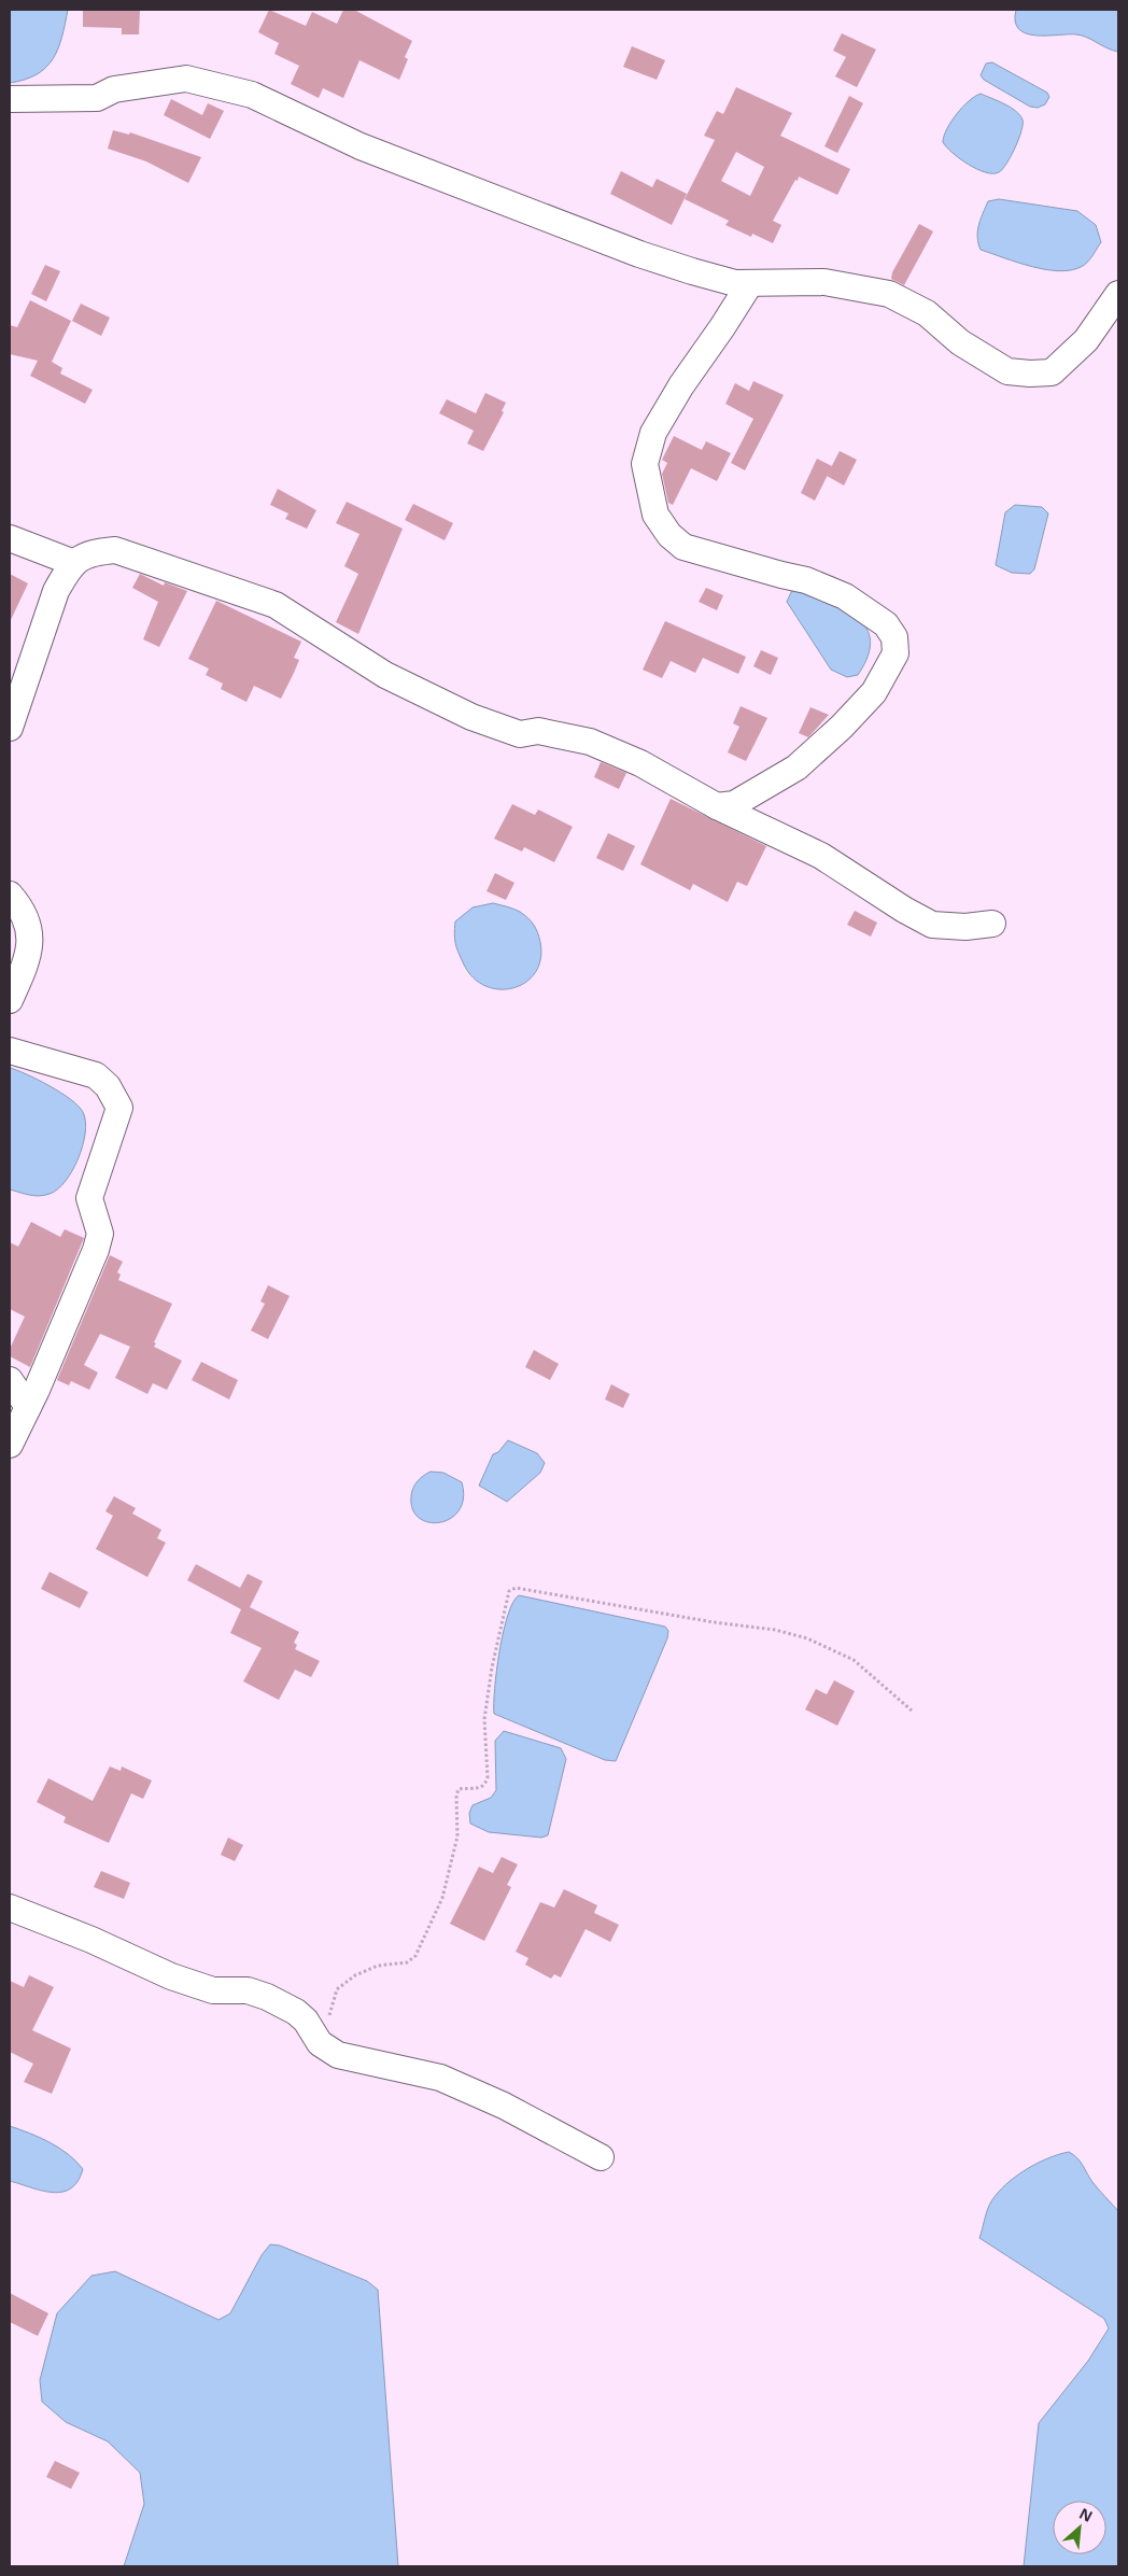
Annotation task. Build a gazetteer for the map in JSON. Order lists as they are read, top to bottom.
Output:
{
  "north": "top right"
}
